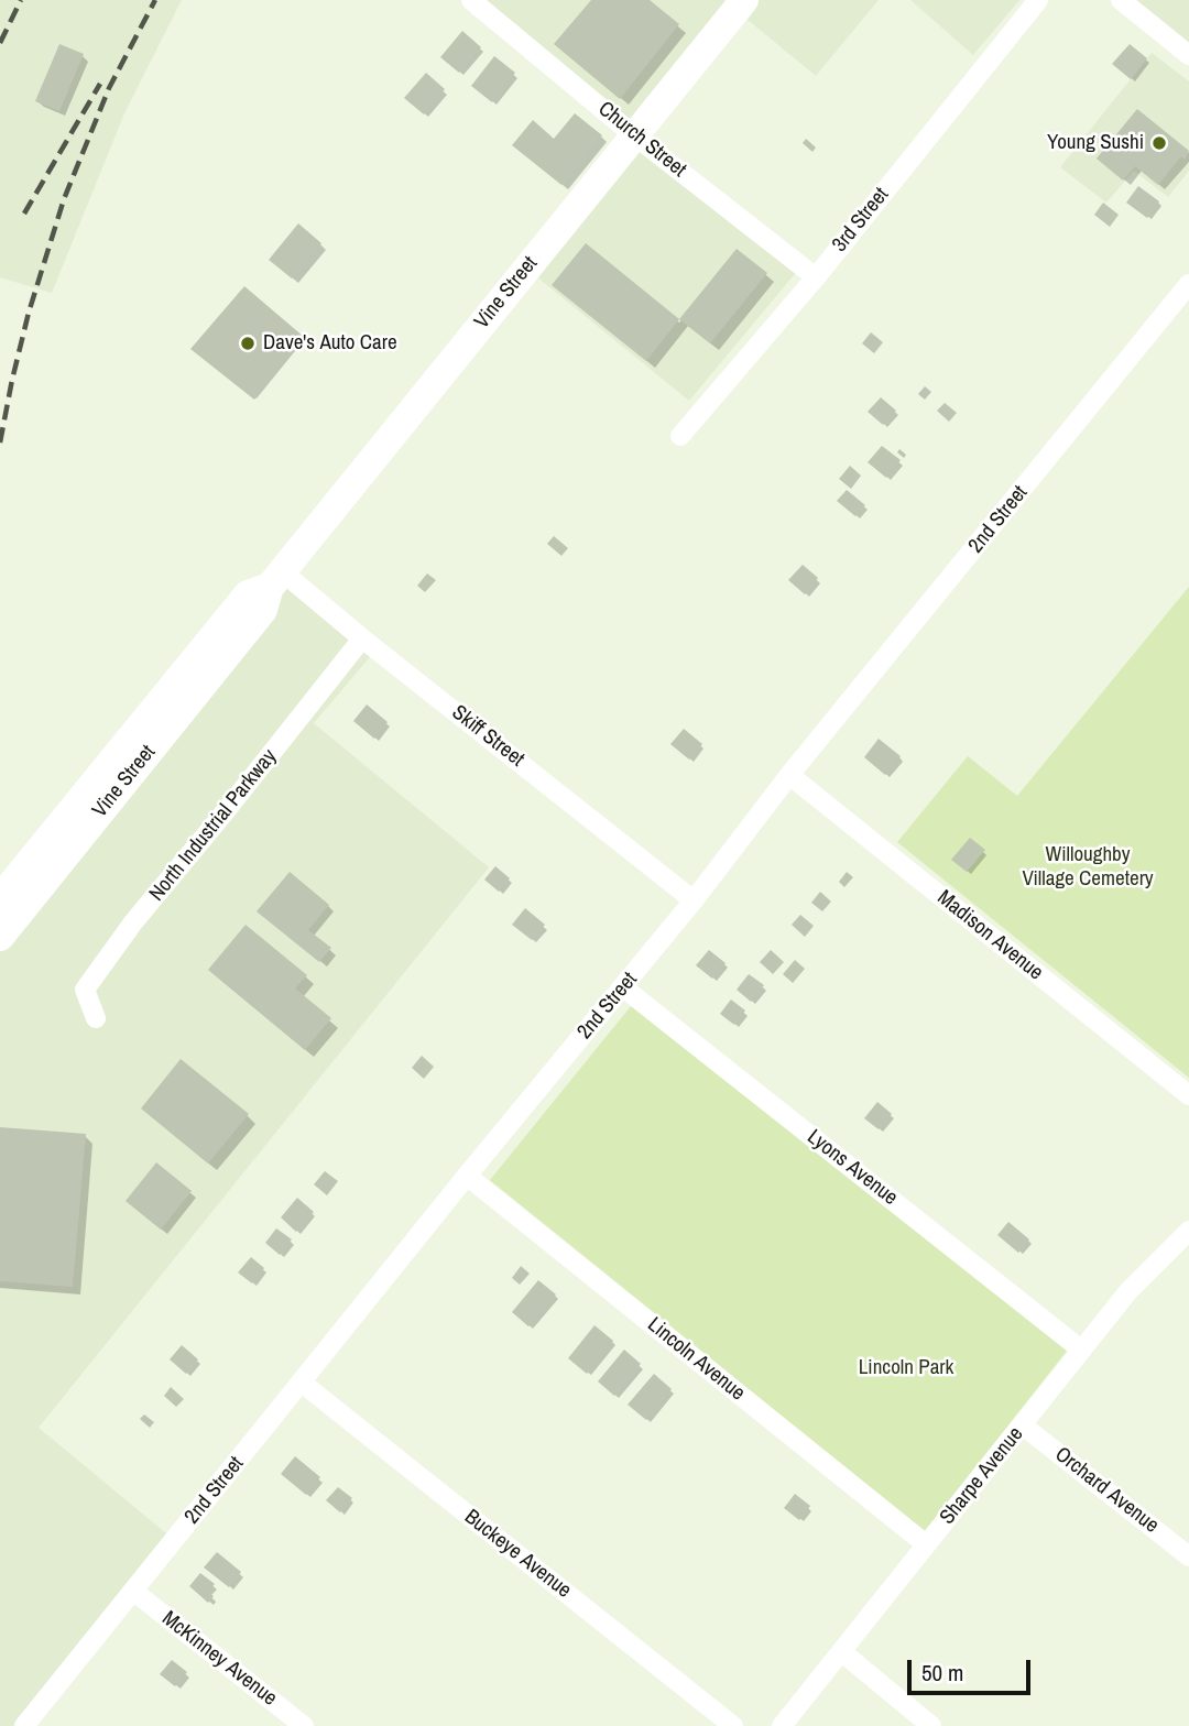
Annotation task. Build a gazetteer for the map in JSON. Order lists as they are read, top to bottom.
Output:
{
  "streets": {
    "main road": ["Vine Street"],
    "street": [
      "Church Street",
      "3rd Street",
      "2nd Street",
      "Skiff Street",
      "North Industrial Parkway",
      "Madison Avenue",
      "Lyons Avenue",
      "Lincoln Avenue",
      "Sharpe Avenue",
      "Orchard Avenue",
      "Buckeye Avenue",
      "McKinney Avenue"
    ]
  },
  "crossings": [
    ["Church Street", "3rd Street"],
    ["Church Street", "Vine Street"],
    ["Vine Street", "Skiff Street"],
    ["2nd Street", "Skiff Street"],
    ["2nd Street", "Madison Avenue"],
    ["2nd Street", "Lyons Avenue"],
    ["2nd Street", "Lincoln Avenue"],
    ["2nd Street", "Buckeye Avenue"],
    ["2nd Street", "McKinney Avenue"],
    ["Skiff Street", "North Industrial Parkway"],
    ["Lyons Avenue", "Sharpe Avenue"],
    ["Lincoln Avenue", "Sharpe Avenue"],
    ["Sharpe Avenue", "Orchard Avenue"]
  ],
  "parks": ["Willoughby Village Cemetery", "Lincoln Park"],
  "places": ["Young Sushi", "Dave's Auto Care"],
  "scale_bar": "50 m"
}
